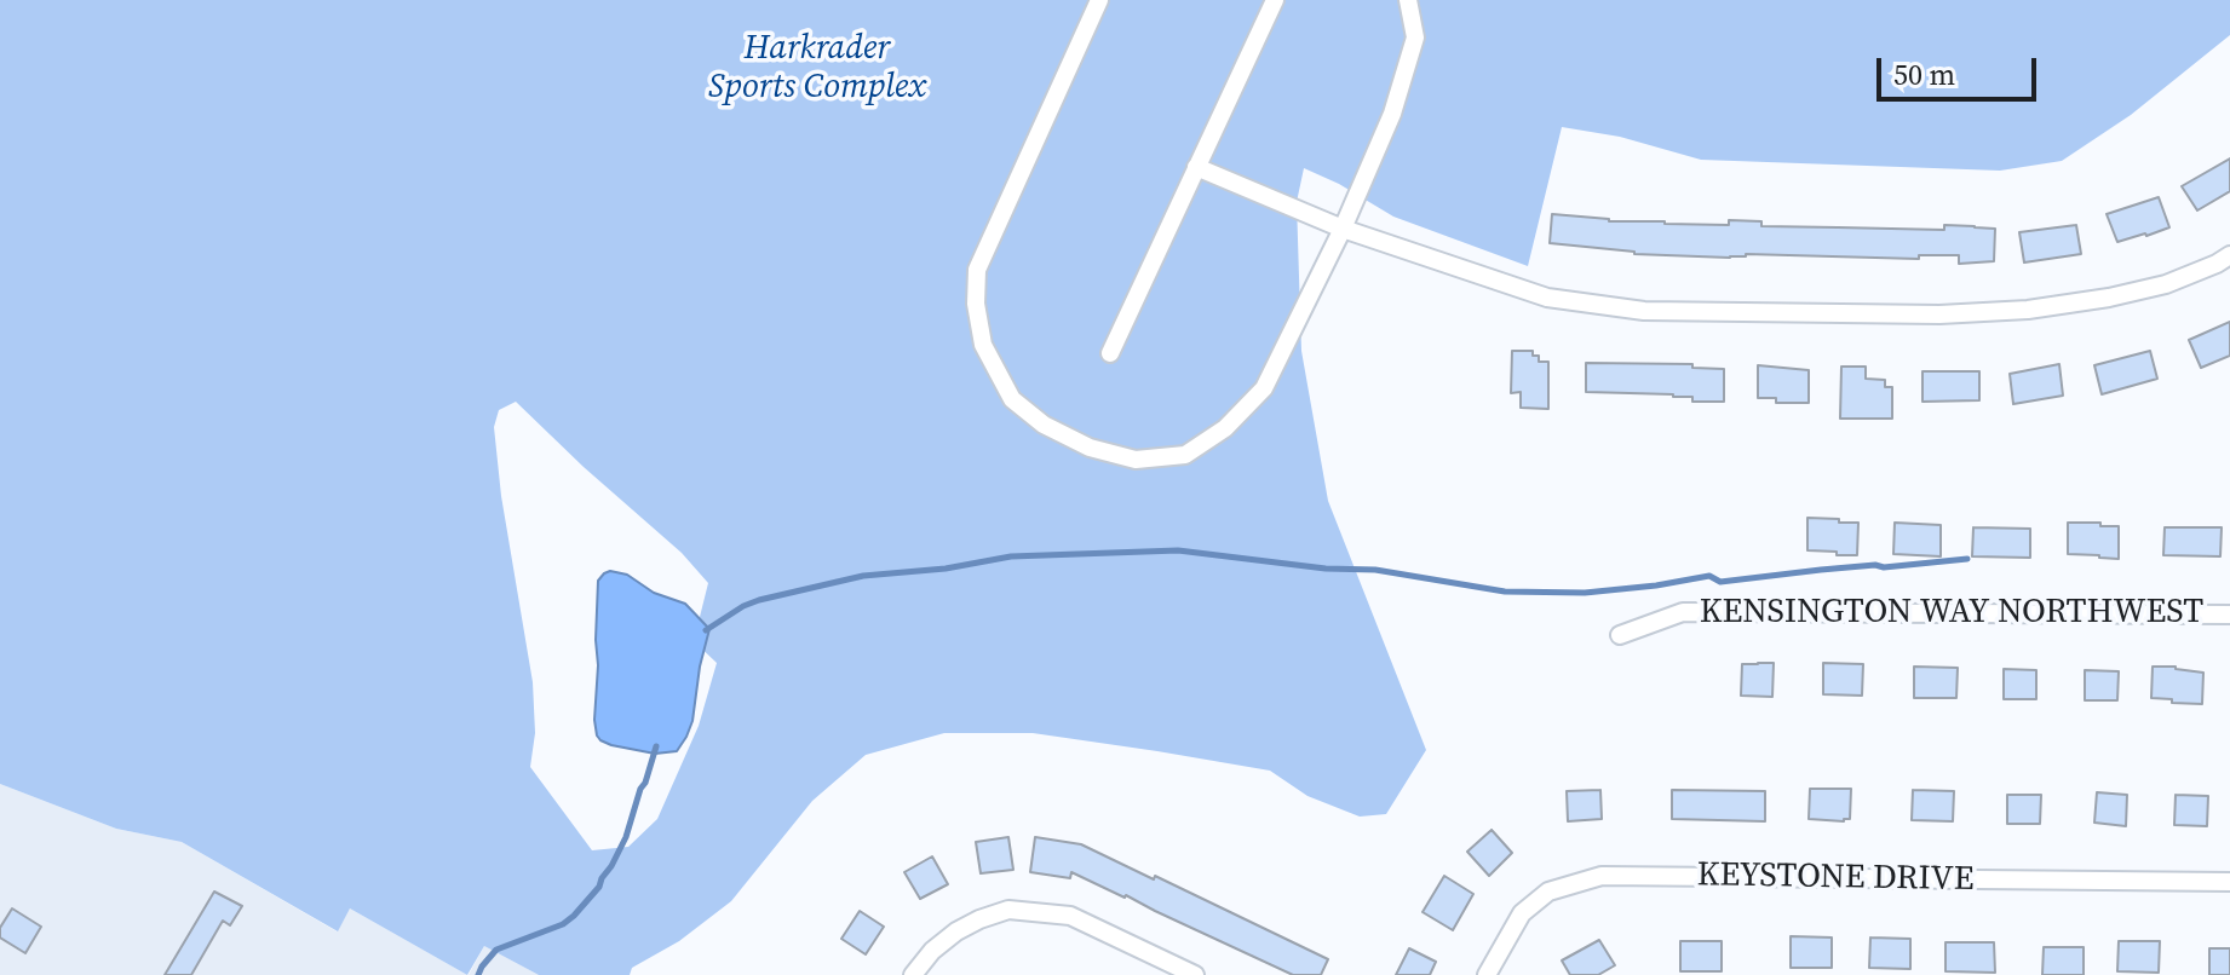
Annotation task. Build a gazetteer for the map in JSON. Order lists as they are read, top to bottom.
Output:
{
  "streets": {
    "street": ["KENSINGTON WAY NORTHWEST", "KEYSTONE DRIVE"]
  },
  "parks": ["Harkrader Sports Complex"],
  "scale_bar": "50 m"
}
